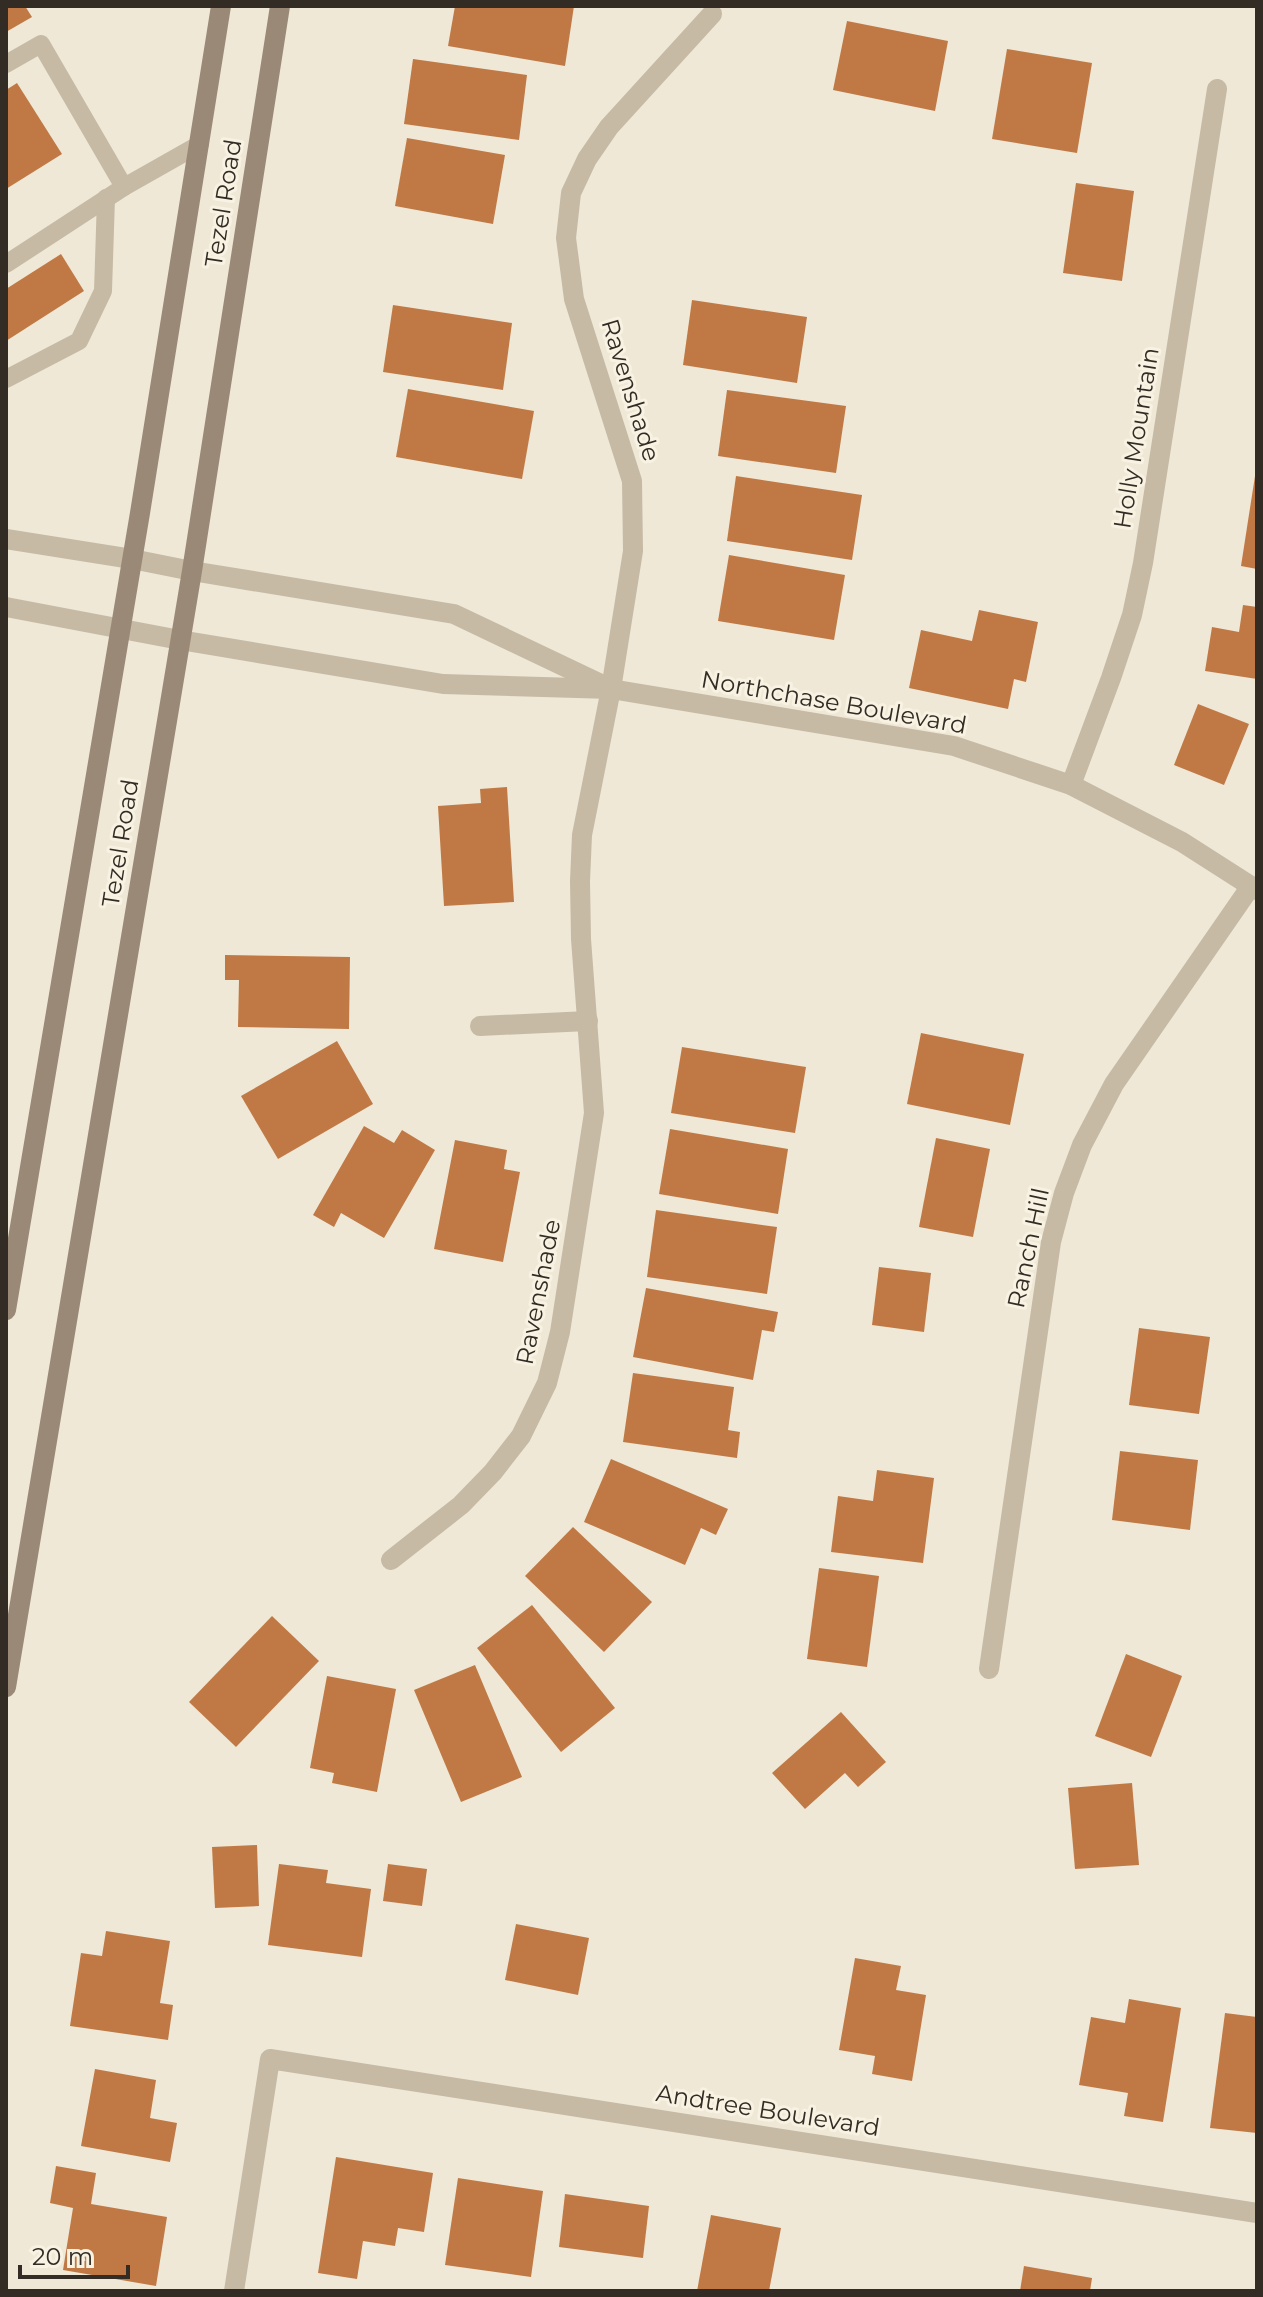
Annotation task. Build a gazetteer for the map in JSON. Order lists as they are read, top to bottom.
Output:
{
  "streets": {
    "main road": ["Tezel Road"],
    "street": [
      "Ravenshade",
      "Holly Mountain",
      "Northchase Boulevard",
      "Ranch Hill",
      "Andtree Boulevard"
    ]
  },
  "crossings": [
    ["Tezel Road", "Northchase Boulevard"],
    ["Ravenshade", "Northchase Boulevard"],
    ["Holly Mountain", "Northchase Boulevard"],
    ["Northchase Boulevard", "Ranch Hill"]
  ],
  "scale_bar": "20 m"
}
